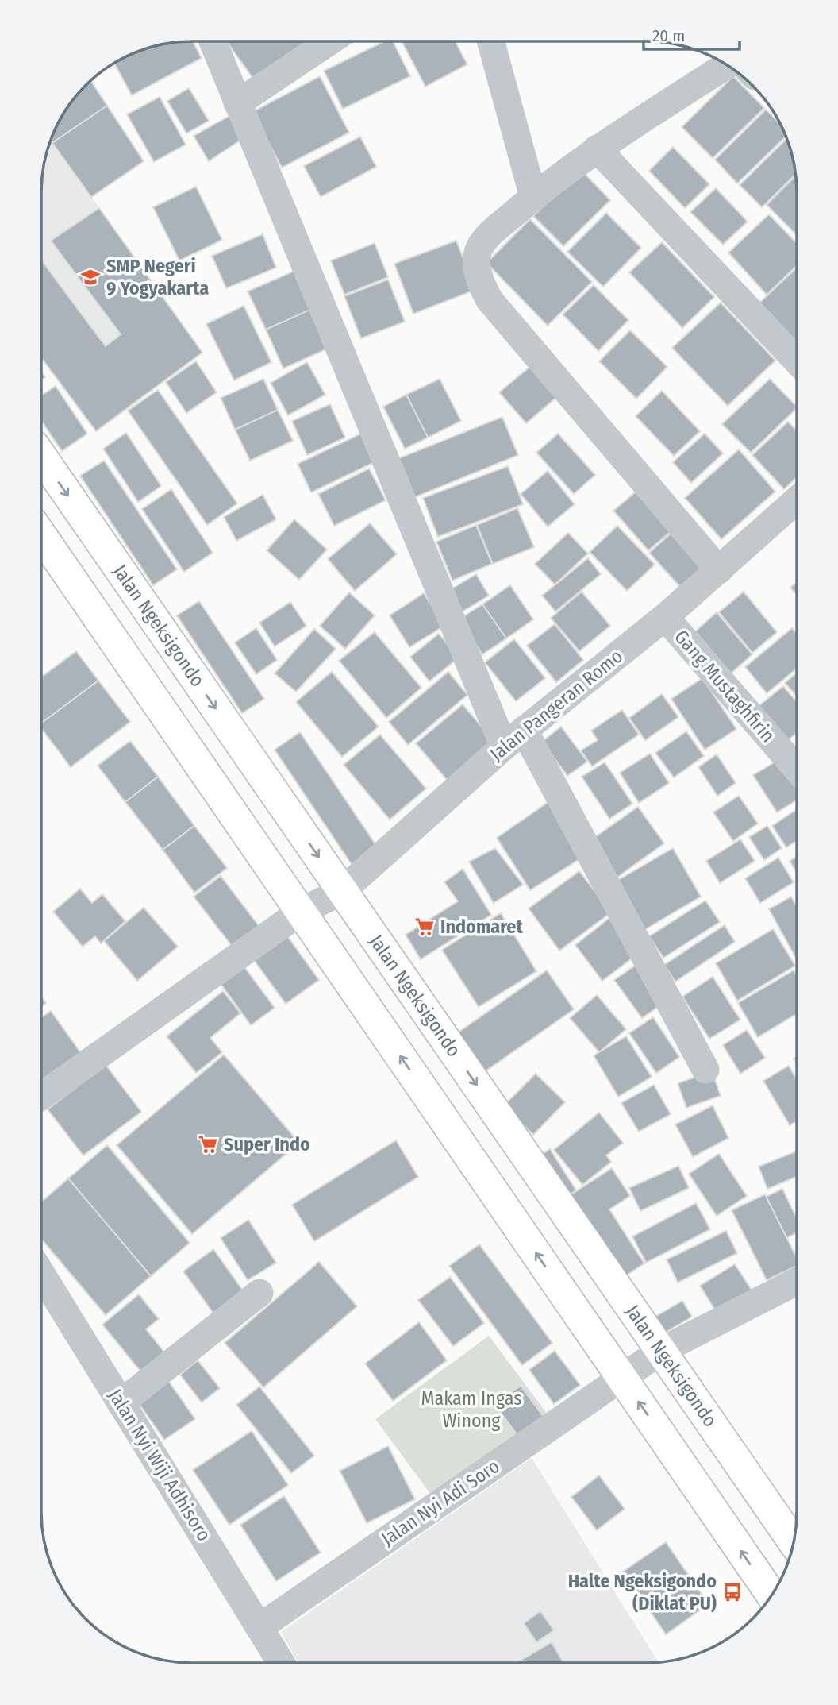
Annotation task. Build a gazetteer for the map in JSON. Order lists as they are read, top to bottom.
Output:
{
  "streets": {
    "main road": ["Jalan Ngeksigondo"],
    "street": [
      "Gang Mustaghfirin",
      "Jalan Pangeran Romo",
      "Jalan Nyi Wiji Adhisoro",
      "Jalan Nyi Adi Soro"
    ]
  },
  "crossings": [
    ["Jalan Ngeksigondo", "Jalan Pangeran Romo"],
    ["Jalan Ngeksigondo", "Jalan Nyi Adi Soro"],
    ["Gang Mustaghfirin", "Jalan Pangeran Romo"],
    ["Jalan Nyi Wiji Adhisoro", "Jalan Nyi Adi Soro"]
  ],
  "parks": ["Makam Ingas Winong"],
  "places": {
    "school or university": ["SMP Negeri 9 Yogyakarta"],
    "supermarket": ["Indomaret", "Super Indo"],
    "bus stop": ["Halte Ngeksigondo (Diklat PU)"]
  },
  "scale_bar": "20 m"
}
